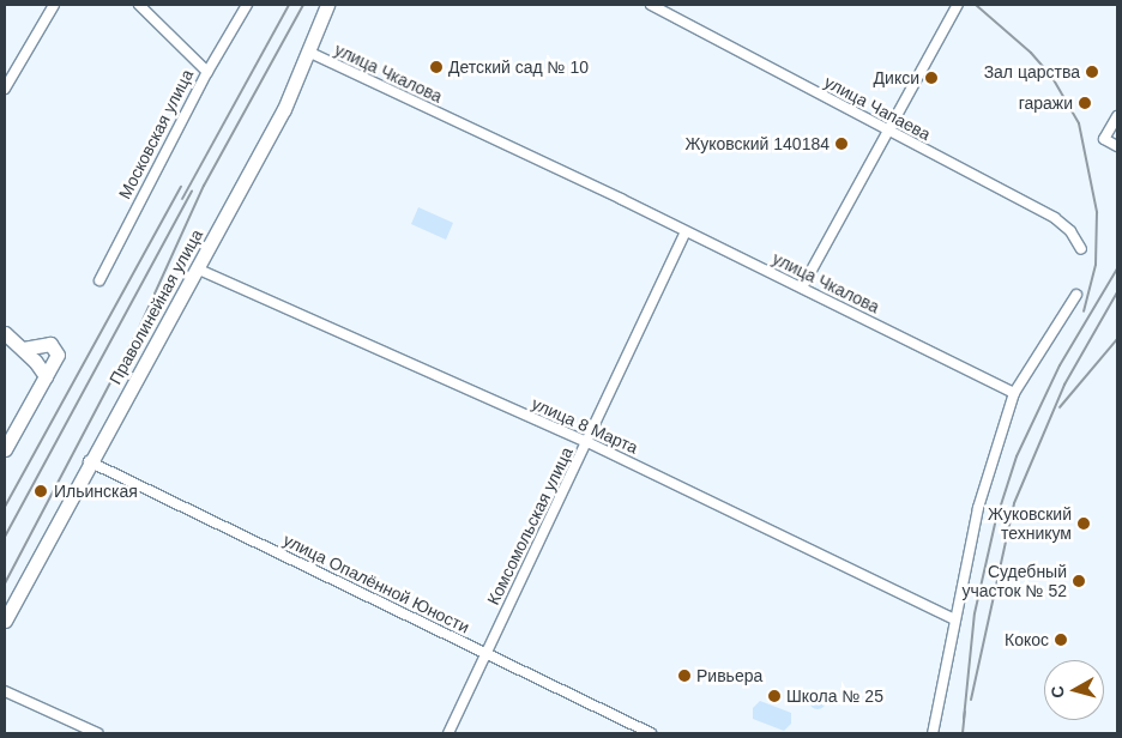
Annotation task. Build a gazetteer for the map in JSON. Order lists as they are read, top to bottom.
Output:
{
  "streets": {
    "main road": ["Праволинейная улица"],
    "street": [
      "улица Чкалова",
      "улица Чапаева",
      "Московская улица",
      "улица 8 Марта",
      "Комсомольская улица",
      "улица Опалённой Юности"
    ]
  },
  "crossings": [
    ["улица Чкалова", "Праволинейная улица"],
    ["улица Чкалова", "Комсомольская улица"],
    ["Праволинейная улица", "улица 8 Марта"],
    ["Праволинейная улица", "улица Опалённой Юности"],
    ["улица 8 Марта", "Комсомольская улица"],
    ["Комсомольская улица", "улица Опалённой Юности"]
  ],
  "places": [
    "Детский сад № 10",
    "Зал царства",
    "Дикси",
    "гаражи",
    "Жуковский 140184",
    "Ильинская",
    "Жуковский техникум",
    "Судебный участок № 52",
    "Кокос",
    "Ривьера",
    "Школа № 25"
  ],
  "north": "left"
}
